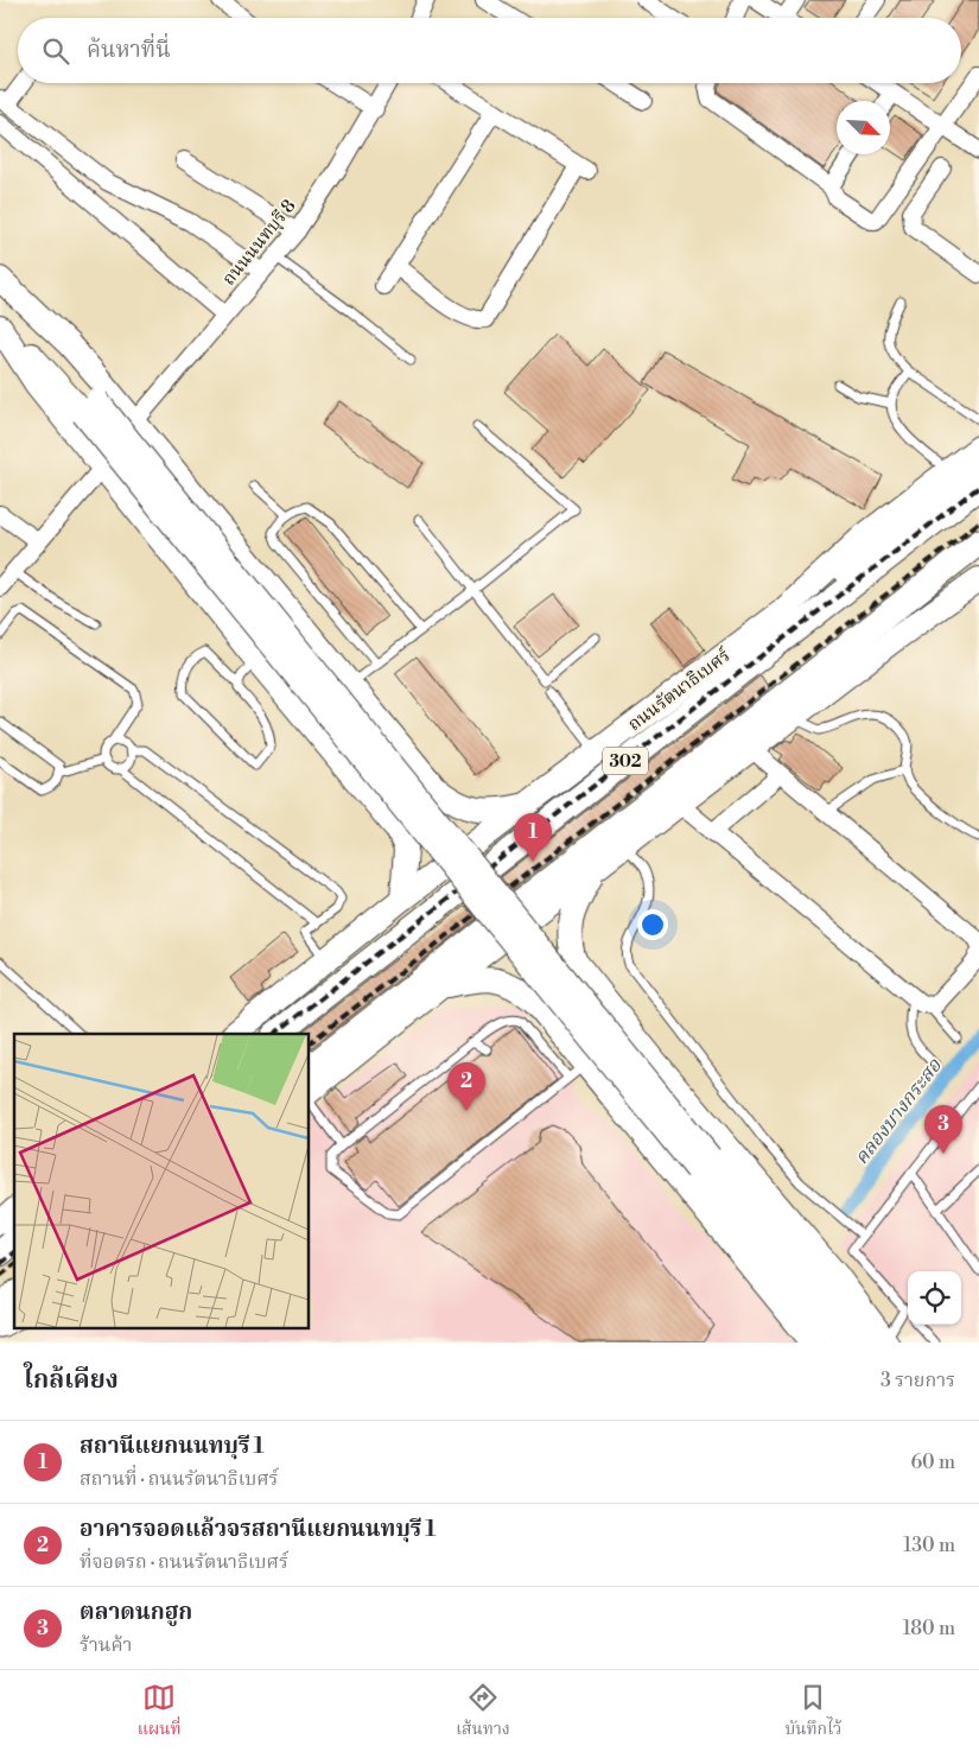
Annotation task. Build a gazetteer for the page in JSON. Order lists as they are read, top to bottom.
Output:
{
  "streets": {
    "main road": ["ถนนรัตนาธิเบศร์", "302"],
    "street": ["ถนนนนทบุรี 8"]
  },
  "water": ["คลองบางกระสอ"],
  "north": "bottom right",
  "page": {
    "search": "ค้นหาที่นี่",
    "pins": ["1", "2", "3"],
    "heading": ["ใกล้เคียง", "3 รายการ"],
    "list": [
      {
        "mark": "1",
        "name": "สถานีแยกนนทบุรี 1",
        "note": "สถานที่ · ถนนรัตนาธิเบศร์",
        "value": "60 m"
      },
      {
        "mark": "2",
        "name": "อาคารจอดแล้วจรสถานีแยกนนทบุรี 1",
        "note": "ที่จอดรถ · ถนนรัตนาธิเบศร์",
        "value": "130 m"
      },
      {
        "mark": "3",
        "name": "ตลาดนกฮูก",
        "note": "ร้านค้า",
        "value": "180 m"
      }
    ],
    "nav": ["แผนที่", "เส้นทาง", "บันทึกไว้"]
  }
}
